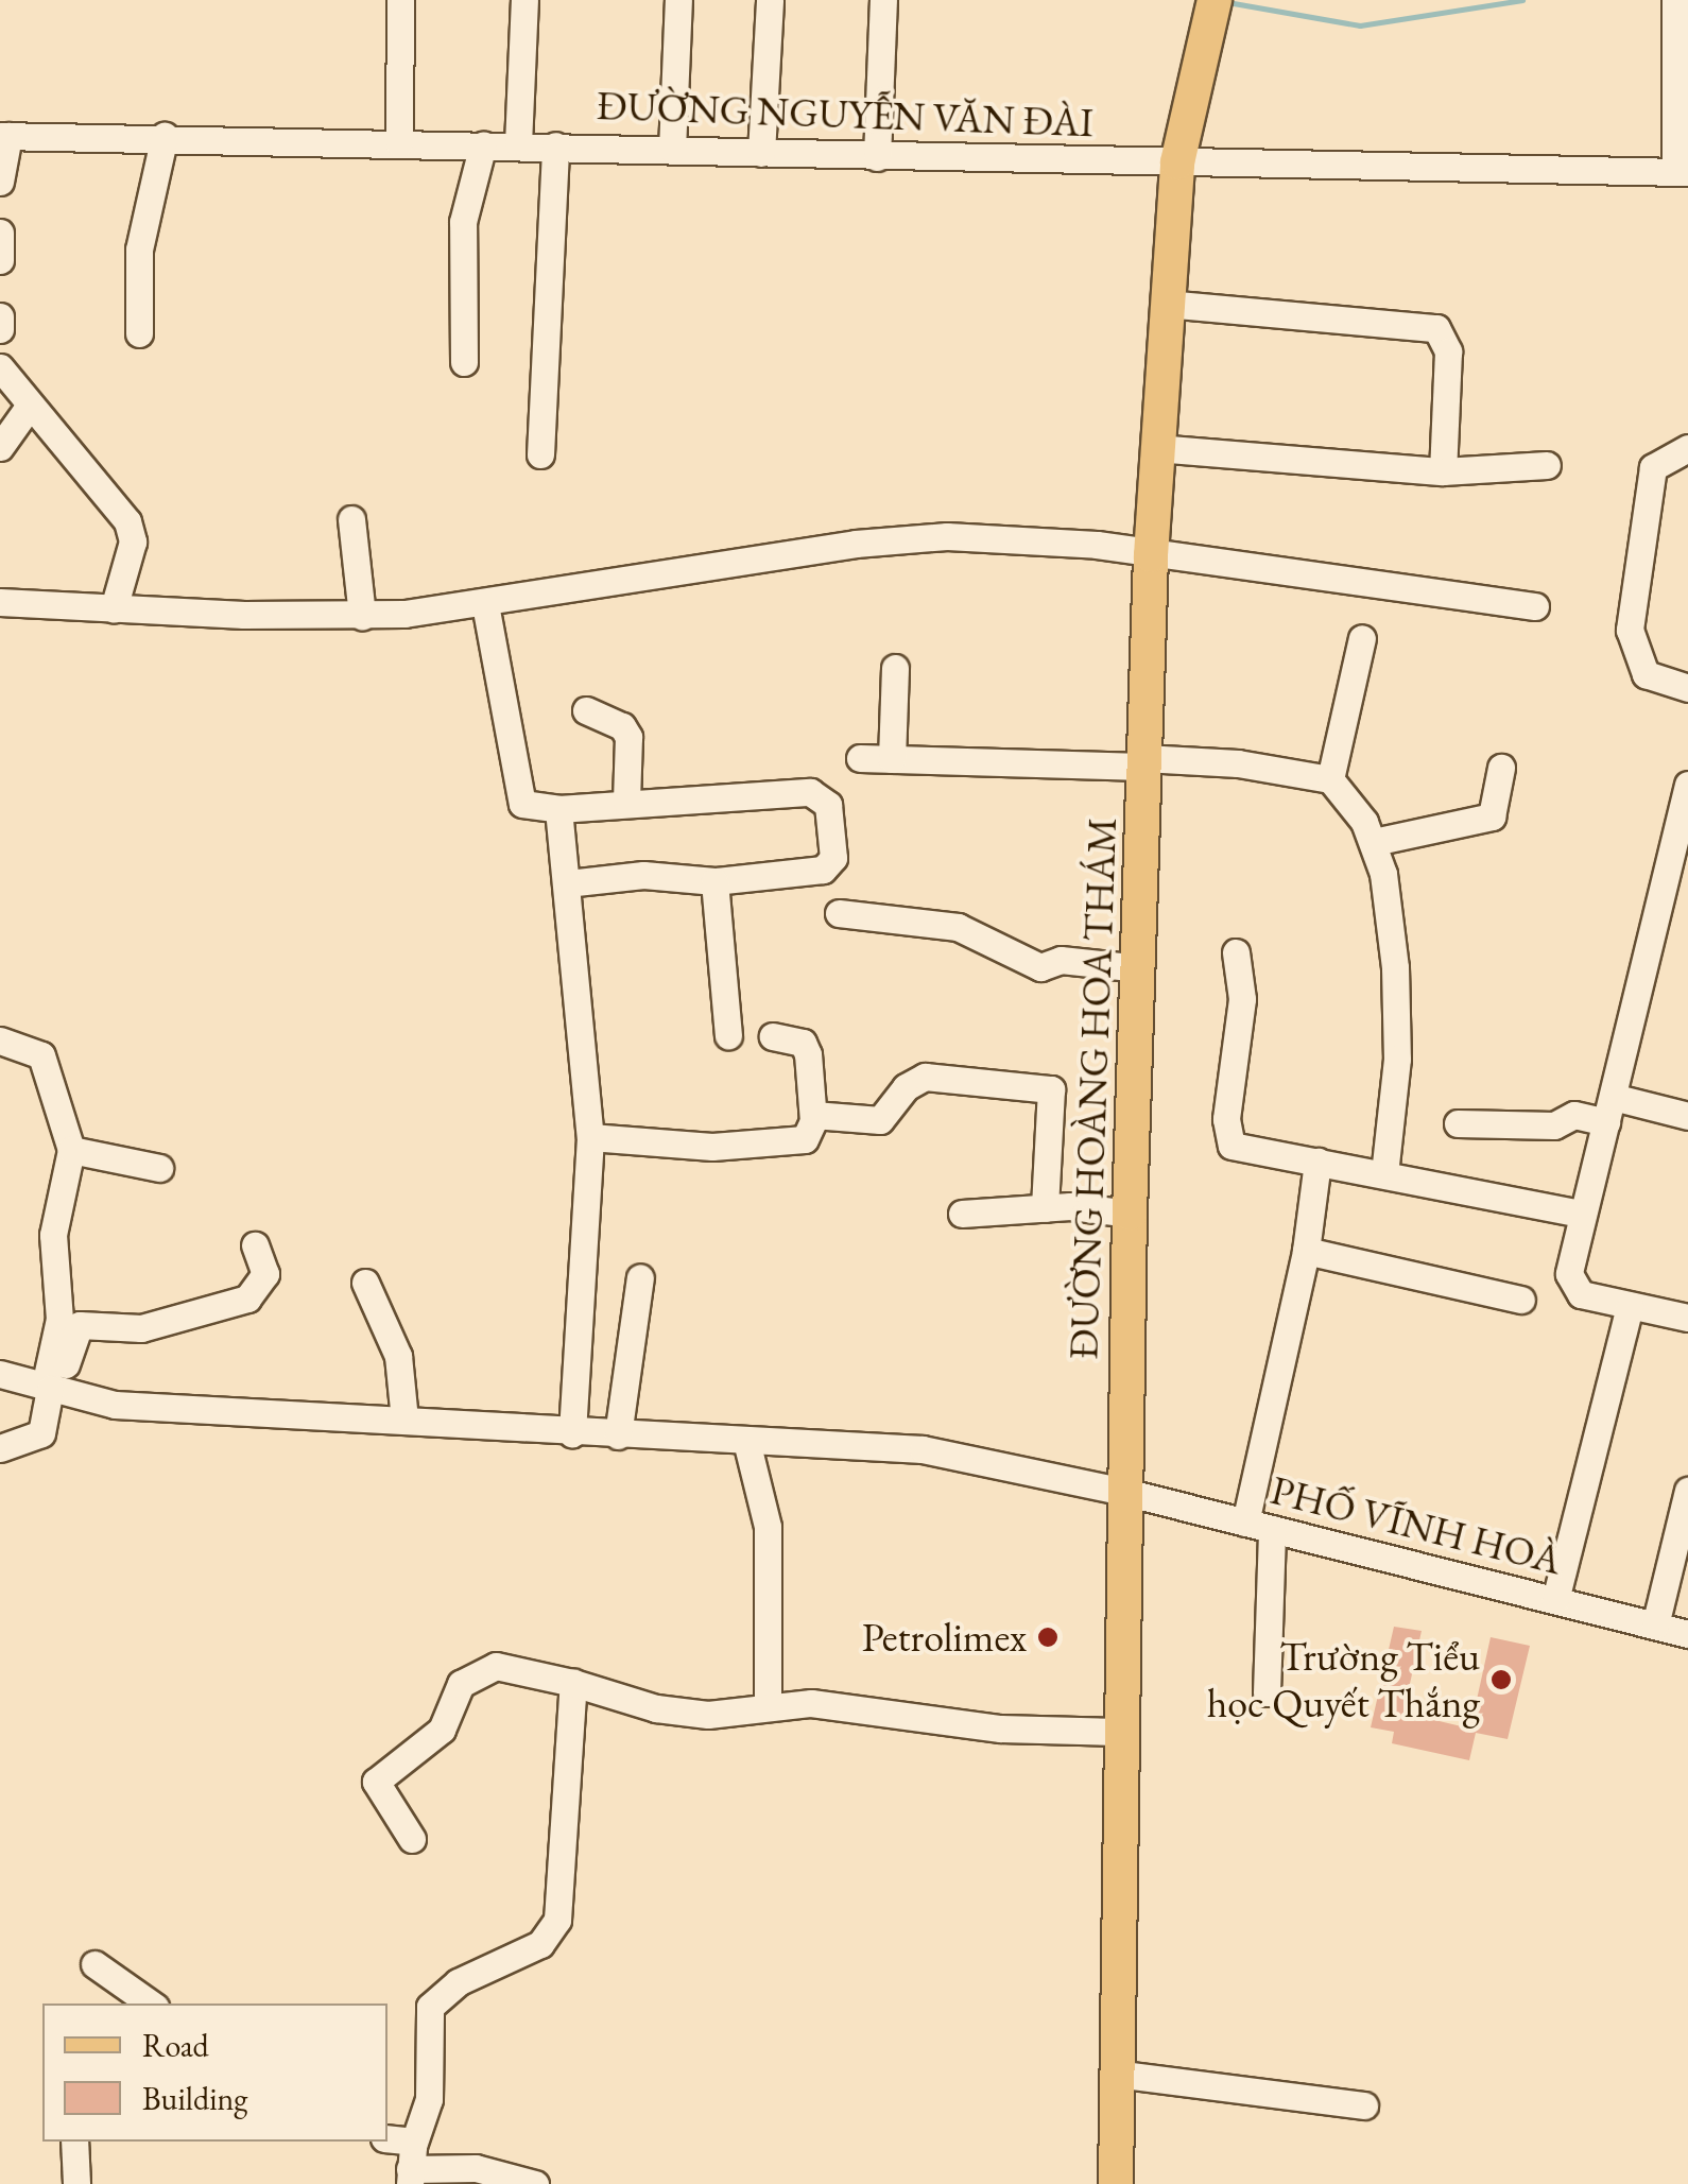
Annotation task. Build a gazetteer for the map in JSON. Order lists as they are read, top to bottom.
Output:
{
  "streets": {
    "main road": ["ĐƯỜNG HOÀNG HOA THÁM"],
    "street": ["ĐƯỜNG NGUYỄN VĂN ĐÀI", "PHỐ VĨNH HOÀ"]
  },
  "crossings": [
    ["ĐƯỜNG NGUYỄN VĂN ĐÀI", "ĐƯỜNG HOÀNG HOA THÁM"],
    ["ĐƯỜNG HOÀNG HOA THÁM", "PHỐ VĨNH HOÀ"]
  ],
  "places": ["Petrolimex", "Trường Tiểu học Quyết Thắng"],
  "legend": ["Road", "Building"]
}
